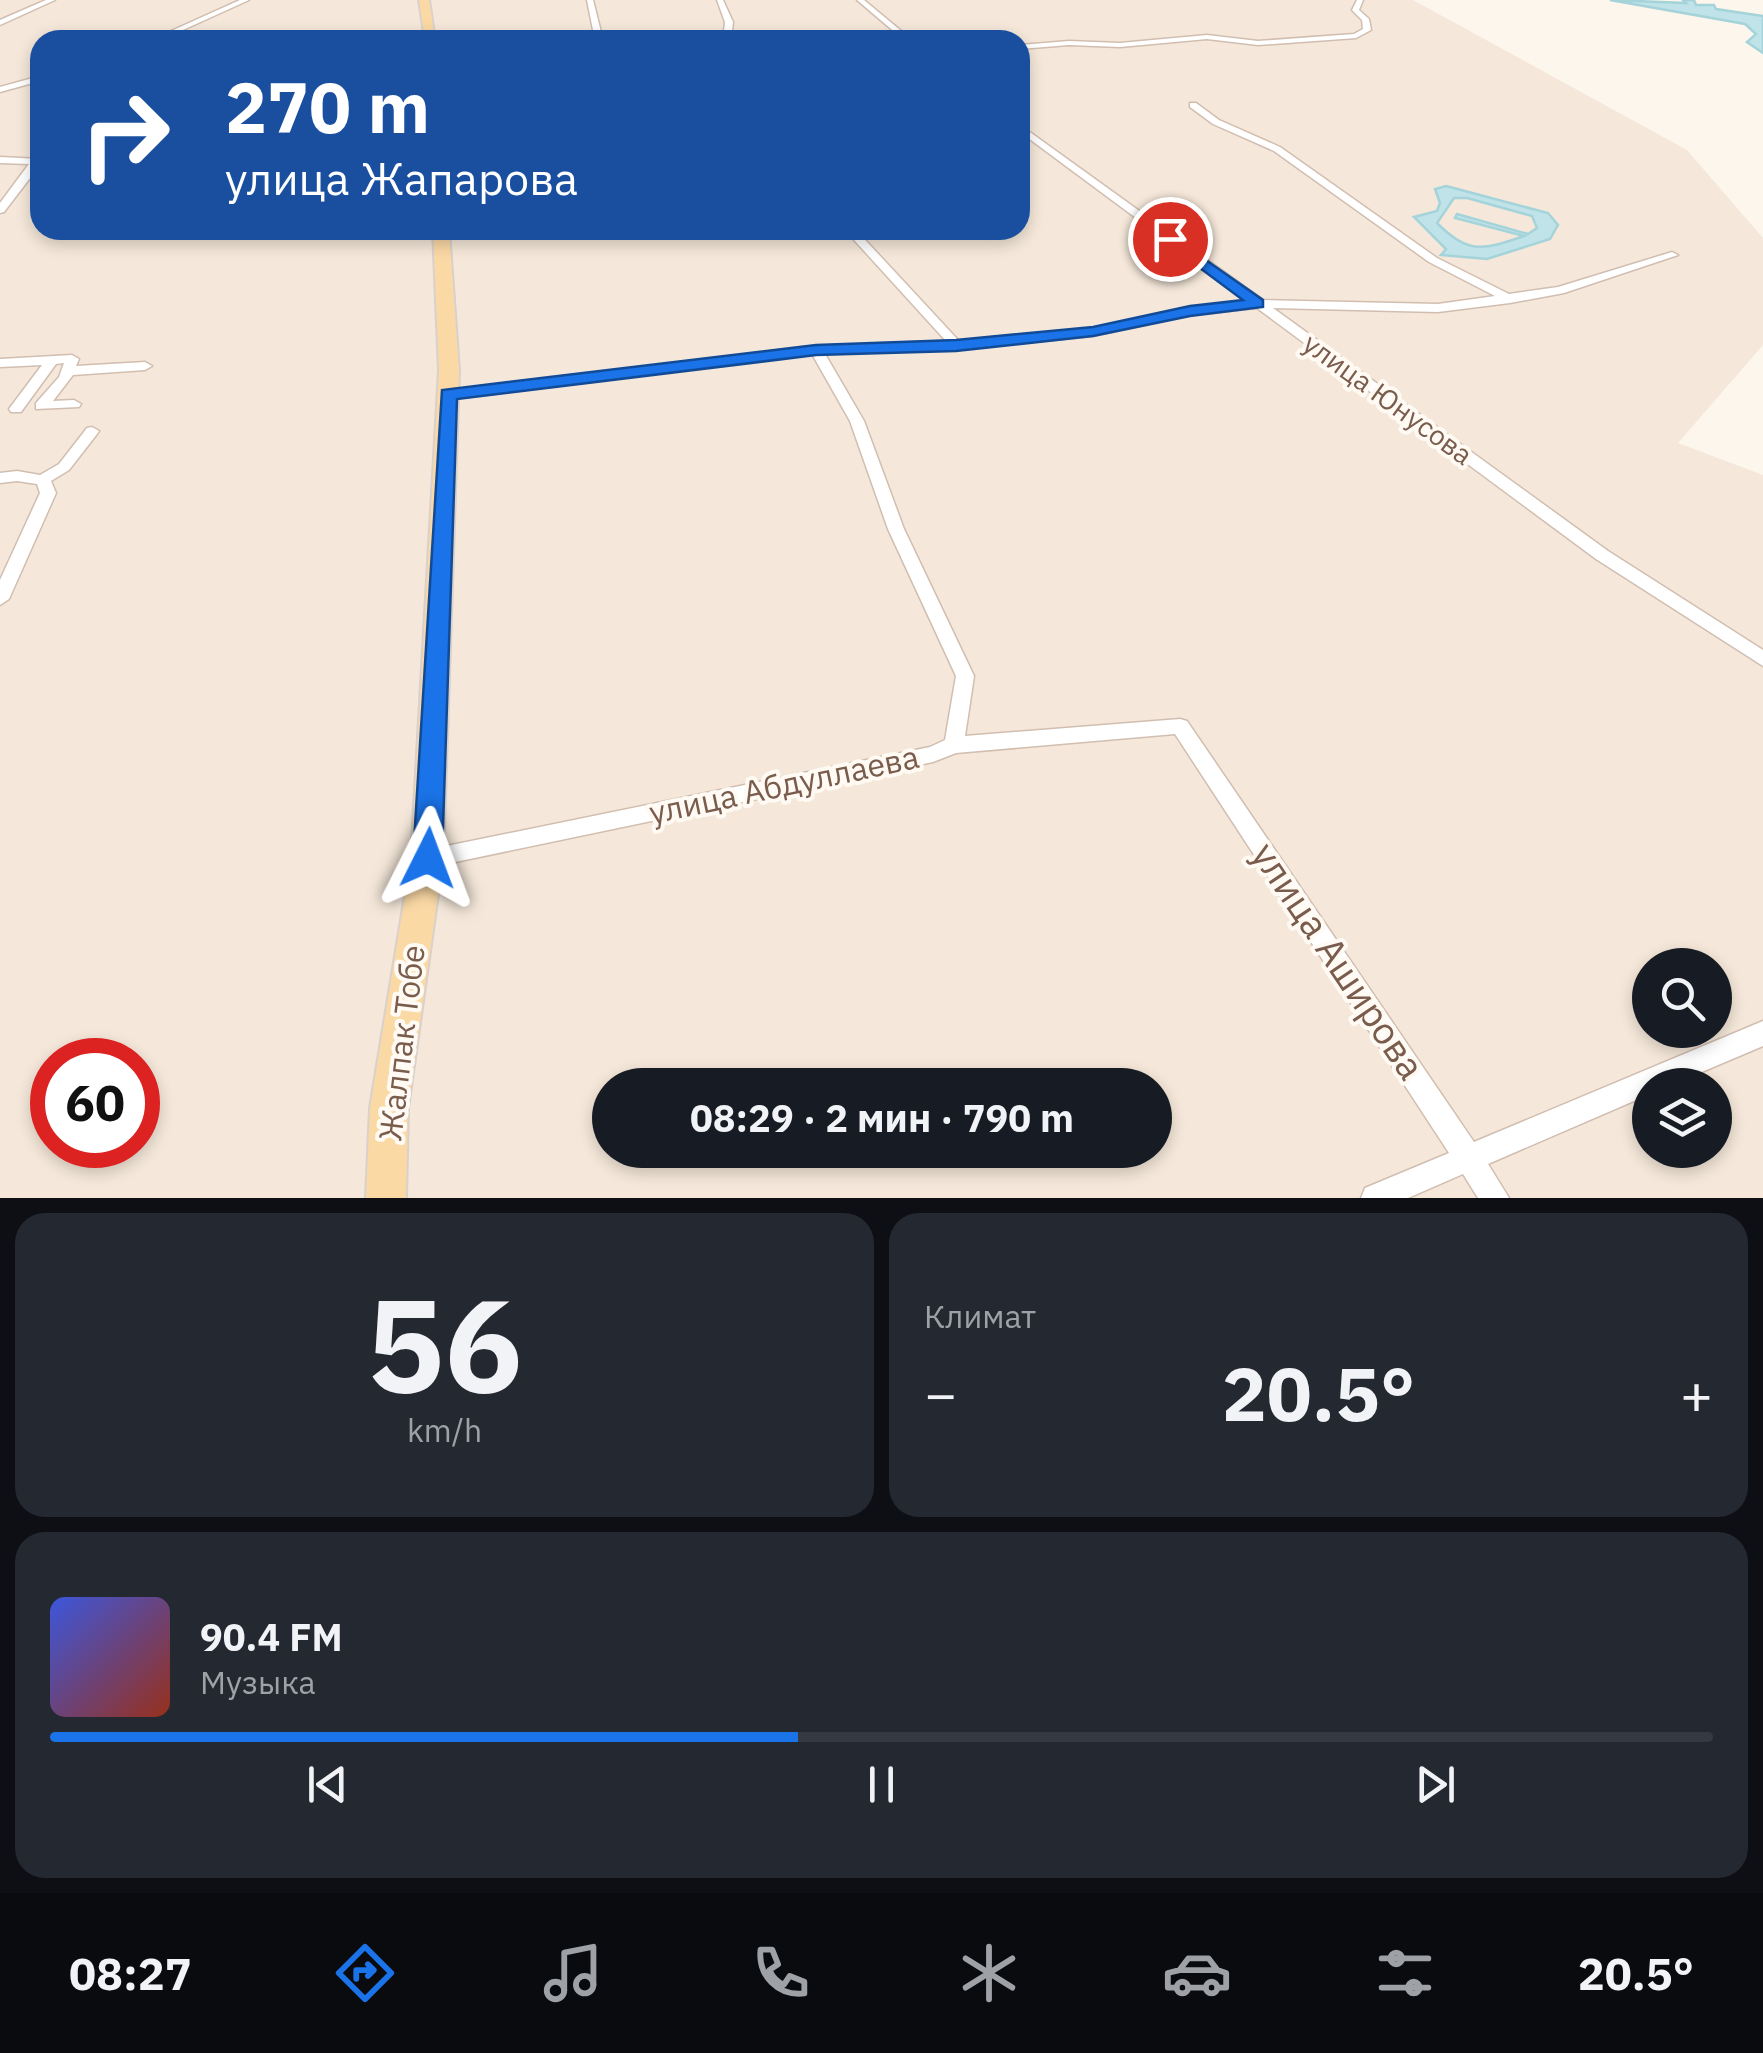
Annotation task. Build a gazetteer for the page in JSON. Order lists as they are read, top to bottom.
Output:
{
  "streets": {
    "main road": ["Жалпак Тобе"],
    "street": ["улица Юнусова", "улица Абдуллаева", "улица Аширова"]
  },
  "crossings": [
    ["улица Абдуллаева", "улица Аширова"],
    ["улица Абдуллаева", "Жалпак Тобе"]
  ],
  "page": {
    "turn": ["270 m", "улица Жапарова"],
    "limit": "60",
    "trip": "08:29 · 2 мин · 790 m",
    "tile": [
      ["56", "km/h"],
      "Климат"
    ],
    "heat": ["−", "20.5°", "+"],
    "song": ["90.4 FM", "Музыка"],
    "tabs": ["08:27", "20.5°"]
  }
}
